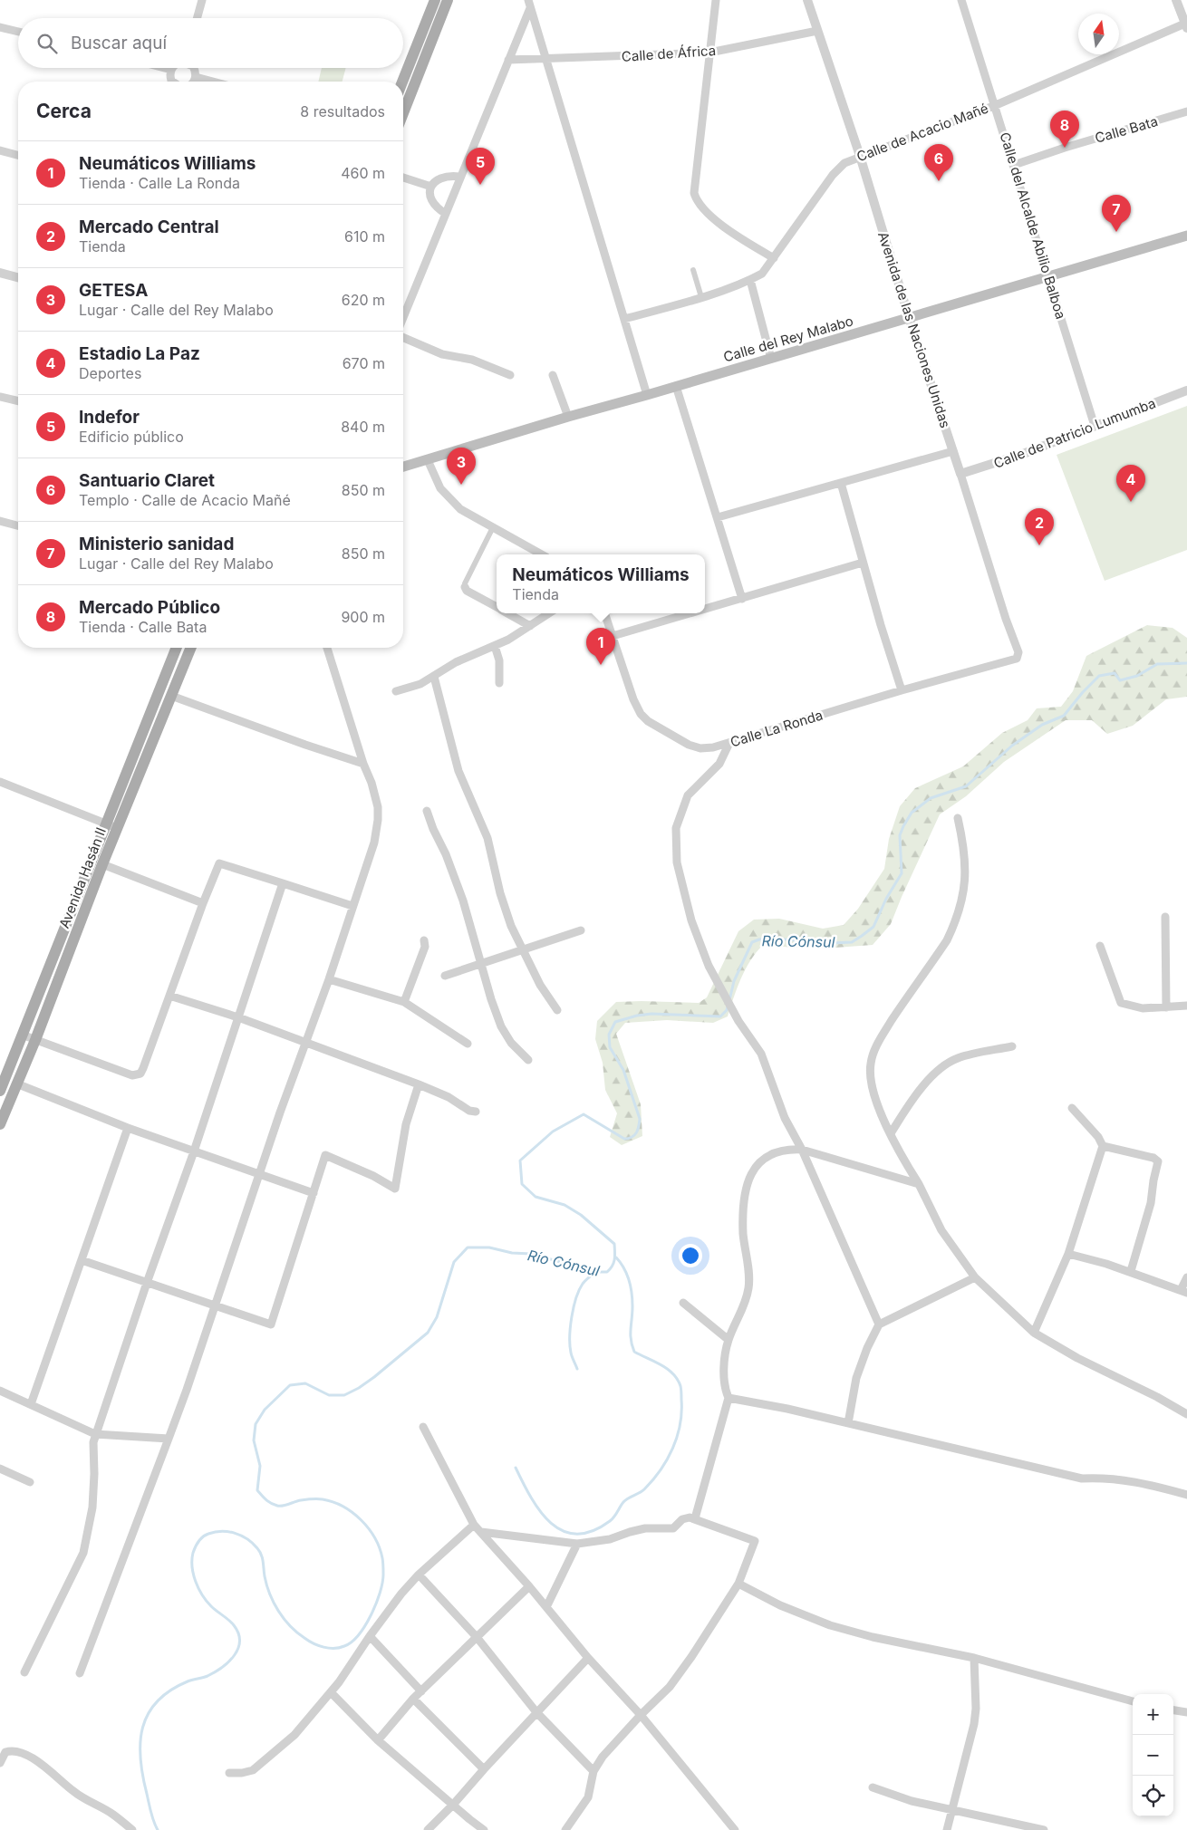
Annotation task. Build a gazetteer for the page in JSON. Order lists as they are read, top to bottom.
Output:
{
  "streets": {
    "main road": ["Calle del Rey Malabo", "Avenida Hasán II"],
    "street": [
      "Calle de África",
      "Calle Bata",
      "Calle de Acacio Mañé",
      "Calle del Alcalde Abilio Balboa",
      "Avenida de las Naciones Unidas",
      "Calle de Patricio Lumumba",
      "Calle La Ronda"
    ]
  },
  "crossings": [
    ["Calle de África", "Avenida de las Naciones Unidas"],
    ["Calle Bata", "Calle del Alcalde Abilio Balboa"],
    ["Calle de Acacio Mañé", "Calle del Alcalde Abilio Balboa"],
    ["Calle de Acacio Mañé", "Avenida de las Naciones Unidas"],
    ["Calle del Alcalde Abilio Balboa", "Calle del Rey Malabo"],
    ["Calle del Alcalde Abilio Balboa", "Calle de Patricio Lumumba"],
    ["Avenida de las Naciones Unidas", "Calle del Rey Malabo"],
    ["Avenida de las Naciones Unidas", "Calle de Patricio Lumumba"],
    ["Avenida de las Naciones Unidas", "Calle La Ronda"]
  ],
  "water": ["Río Cónsul"],
  "north": "top",
  "page": {
    "search": "Buscar aquí",
    "heading": ["Cerca", "8 resultados"],
    "pins": [
      "8",
      "6",
      "5",
      "7",
      "3",
      "4",
      "2",
      "1"
    ],
    "list": [
      {
        "mark": "1",
        "name": "Neumáticos Williams",
        "note": "Tienda · Calle La Ronda",
        "value": "460 m"
      },
      {
        "mark": "2",
        "name": "Mercado Central",
        "note": "Tienda",
        "value": "610 m"
      },
      {
        "mark": "3",
        "name": "GETESA",
        "note": "Lugar · Calle del Rey Malabo",
        "value": "620 m"
      },
      {
        "mark": "4",
        "name": "Estadio La Paz",
        "note": "Deportes",
        "value": "670 m"
      },
      {
        "mark": "5",
        "name": "Indefor",
        "note": "Edificio público",
        "value": "840 m"
      },
      {
        "mark": "6",
        "name": "Santuario Claret",
        "note": "Templo · Calle de Acacio Mañé",
        "value": "850 m"
      },
      {
        "mark": "7",
        "name": "Ministerio sanidad",
        "note": "Lugar · Calle del Rey Malabo",
        "value": "850 m"
      },
      {
        "mark": "8",
        "name": "Mercado Público",
        "note": "Tienda · Calle Bata",
        "value": "900 m"
      }
    ],
    "popup": ["Neumáticos Williams", "Tienda"],
    "map_buttons": ["+", "−"]
  }
}
